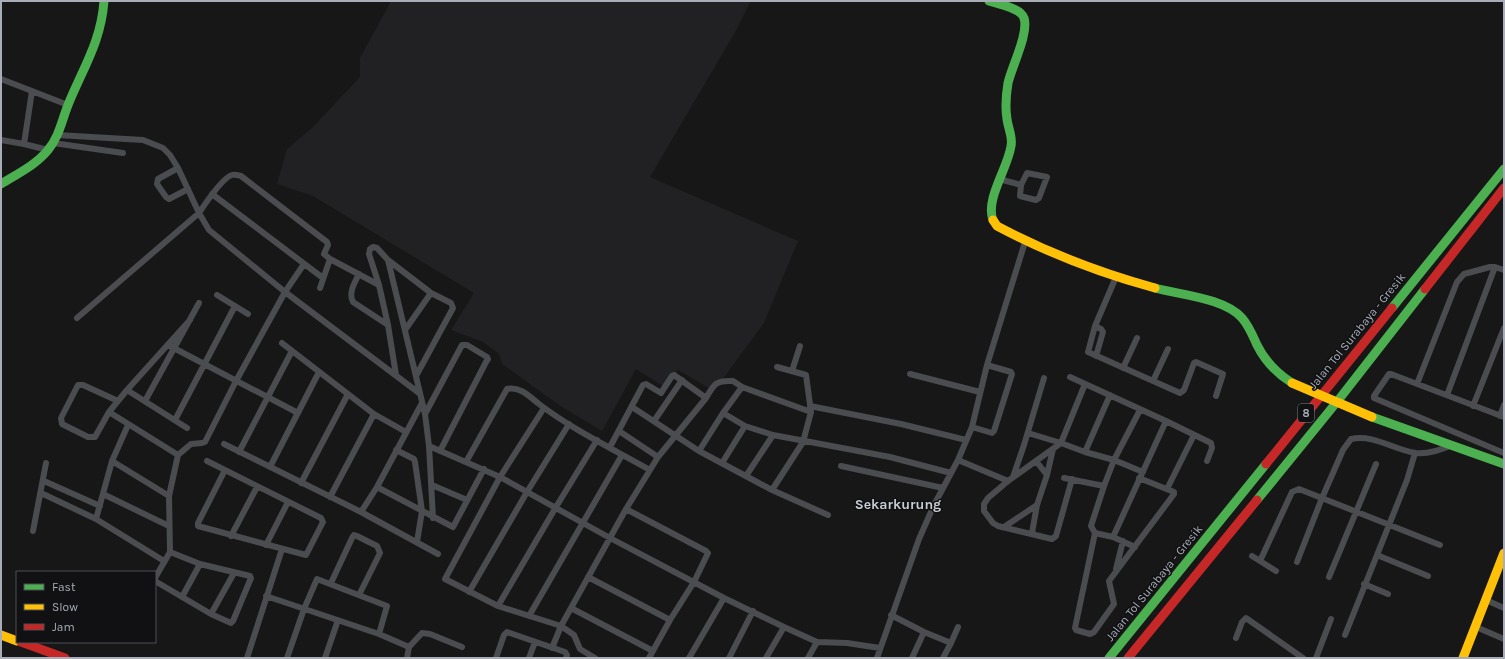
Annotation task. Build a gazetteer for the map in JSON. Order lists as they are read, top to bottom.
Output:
{
  "streets": {
    "main road": ["Jalan Tol Surabaya - Gresik", "8"]
  },
  "districts": ["Sekarkurung"],
  "legend": ["Fast", "Slow", "Jam"]
}
